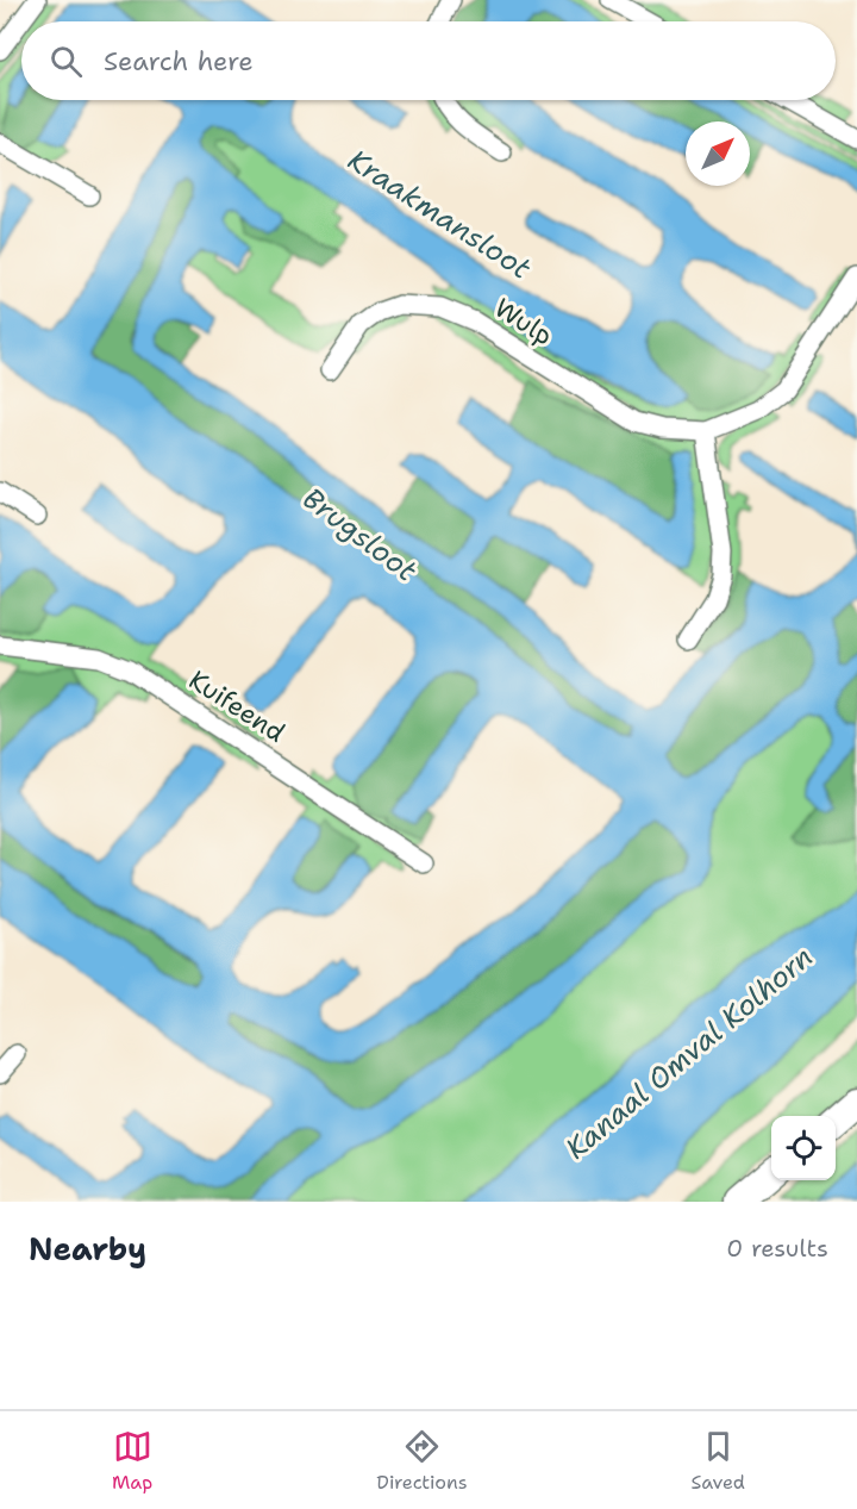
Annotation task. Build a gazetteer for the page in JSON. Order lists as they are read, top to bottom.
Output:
{
  "streets": {
    "street": ["Wulp", "Kuifeend"]
  },
  "water": ["Kraakmansloot", "Brugsloot", "Kanaal Omval Kolhorn"],
  "north": "top right",
  "page": {
    "search": "Search here",
    "heading": ["Nearby", "0 results"],
    "nav": ["Map", "Directions", "Saved"]
  }
}
